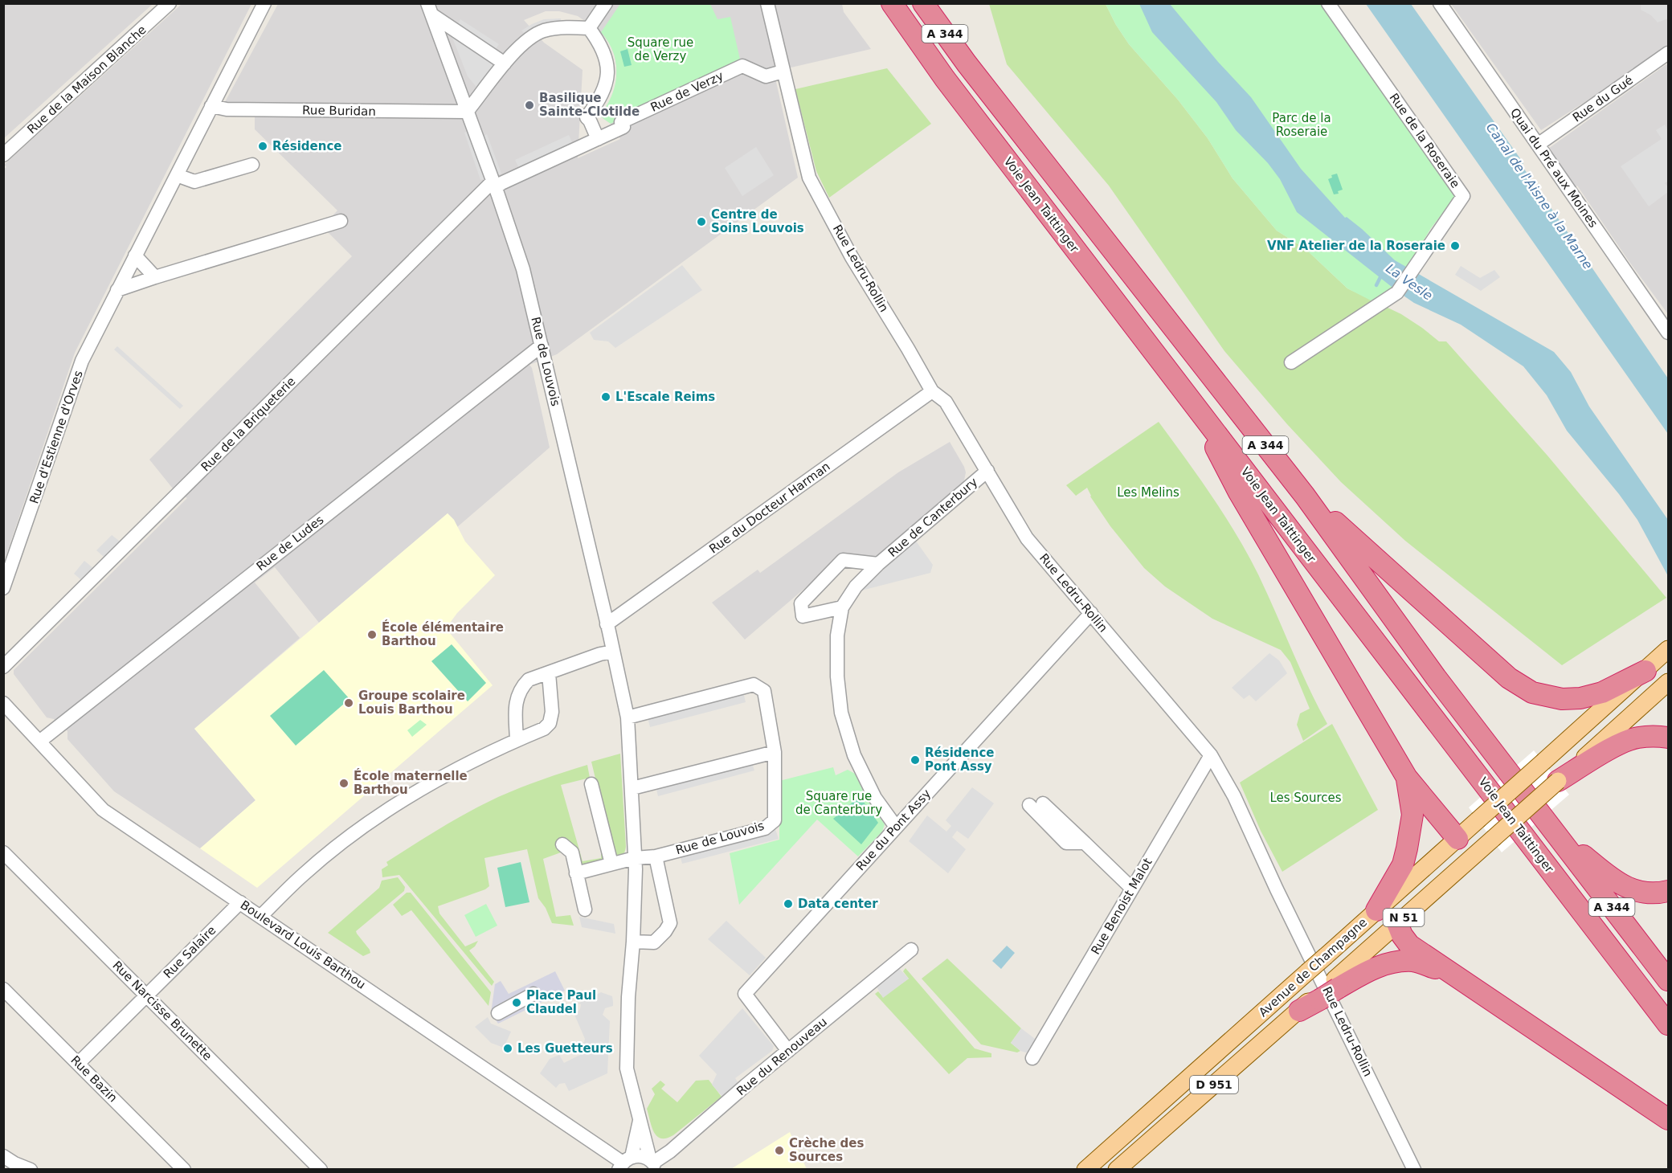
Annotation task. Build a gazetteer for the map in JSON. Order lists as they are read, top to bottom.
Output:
{
  "streets": {
    "highway": ["A 344", "Voie Jean Taittinger"],
    "main road": ["N 51", "Avenue de Champagne", "D 951"],
    "street": [
      "Rue de la Maison Blanche",
      "Rue de Verzy",
      "Rue du Gué",
      "Rue Buridan",
      "Rue de la Roseraie",
      "Quai du Pré aux Moines",
      "Rue Ledru-Rollin",
      "Rue de Louvois",
      "Rue de la Briqueterie",
      "Rue d'Estienne d'Orves",
      "Rue du Docteur Harman",
      "Rue de Canterbury",
      "Rue de Ludes",
      "Rue du Pont Assy",
      "Rue Benoist Malot",
      "Boulevard Louis Barthou",
      "Rue Salaire",
      "Rue Narcisse Brunette",
      "Rue du Renouveau",
      "Rue Bazin"
    ]
  },
  "crossings": [
    ["Rue de Verzy", "Rue Ledru-Rollin"],
    ["Rue de Verzy", "Rue de Louvois"],
    ["Rue de Verzy", "Rue de la Briqueterie"],
    ["Rue du Gué", "Quai du Pré aux Moines"],
    ["Rue Buridan", "Rue de Louvois"],
    ["Rue Buridan", "Rue d'Estienne d'Orves"],
    ["Rue Ledru-Rollin", "Rue du Docteur Harman"],
    ["Rue Ledru-Rollin", "Rue de Canterbury"],
    ["Rue Ledru-Rollin", "Rue du Pont Assy"],
    ["Rue Ledru-Rollin", "Rue Benoist Malot"],
    ["Rue de Louvois", "Rue de la Briqueterie"],
    ["Rue de Louvois", "Rue du Docteur Harman"],
    ["Rue de Louvois", "Rue de Ludes"],
    ["Rue de Louvois", "Boulevard Louis Barthou"],
    ["Rue de Louvois", "Rue du Renouveau"],
    ["Rue de Canterbury", "Rue du Pont Assy"],
    ["Rue de Ludes", "Boulevard Louis Barthou"],
    ["Rue du Pont Assy", "Rue du Renouveau"],
    ["Boulevard Louis Barthou", "Rue Salaire"],
    ["Rue Salaire", "Rue Narcisse Brunette"],
    ["Rue Salaire", "Rue Bazin"]
  ],
  "water": ["Canal de l'Aisne à la Marne", "La Vesle"],
  "parks": [
    "Square rue de Verzy",
    "Parc de la Roseraie",
    "Les Melins",
    "Square rue de Canterbury",
    "Les Sources"
  ],
  "places": [
    "Basilique Sainte-Clotilde",
    "Résidence",
    "Centre de Soins Louvois",
    "VNF Atelier de la Roseraie",
    "L'Escale Reims",
    "École élémentaire Barthou",
    "Groupe scolaire Louis Barthou",
    "Résidence Pont Assy",
    "École maternelle Barthou",
    "Data center",
    "Place Paul Claudel",
    "Les Guetteurs",
    "Crèche des Sources"
  ]
}
